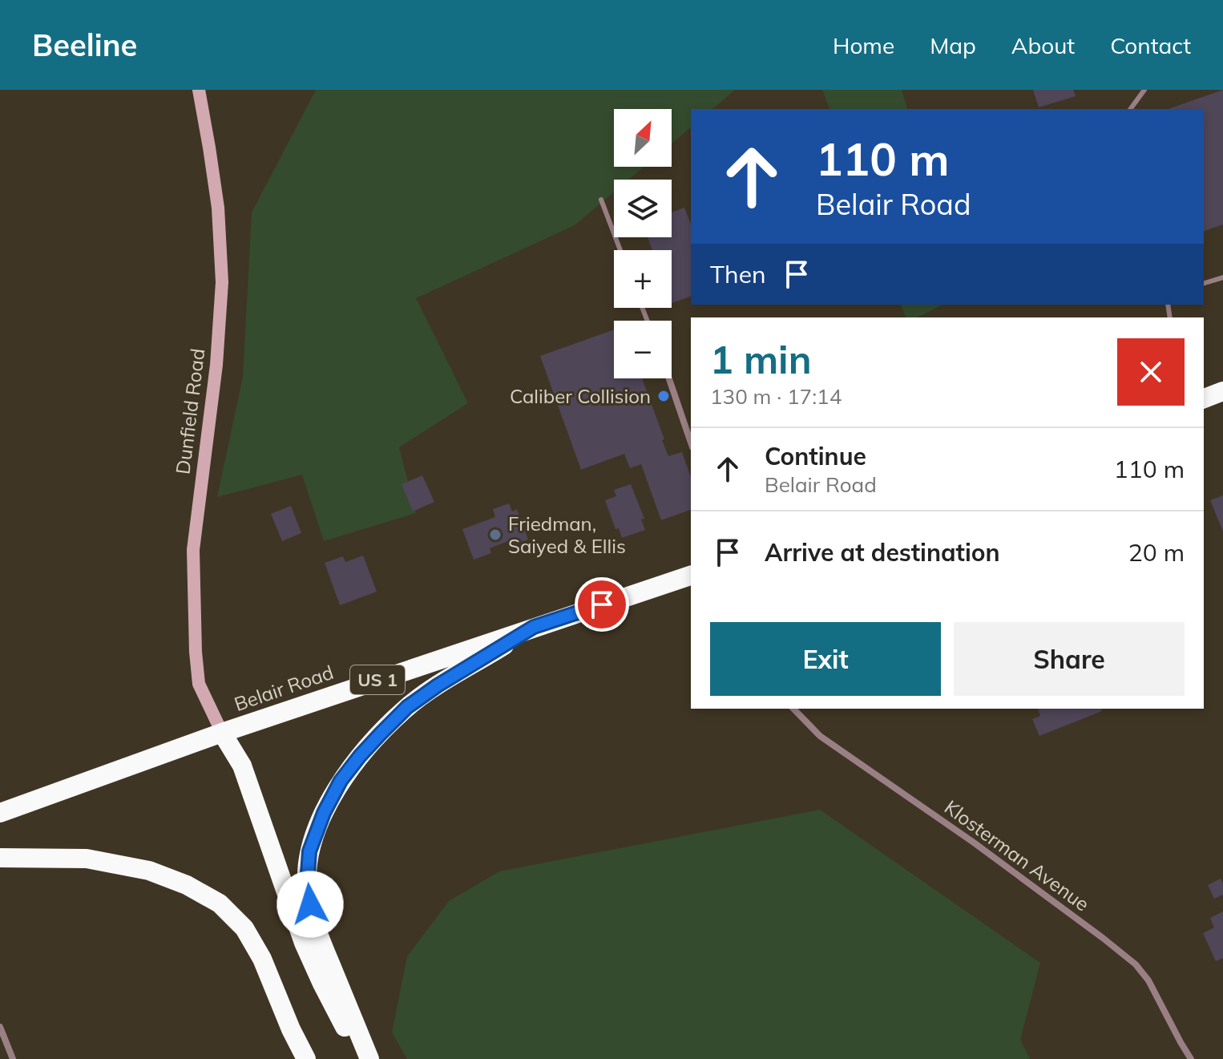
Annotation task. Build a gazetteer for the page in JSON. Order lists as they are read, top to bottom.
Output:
{
  "streets": {
    "highway": ["US 1", "Belair Road"],
    "street": ["Dunfield Road", "Klosterman Avenue"]
  },
  "crossings": [
    ["Dunfield Road", "Belair Road"]
  ],
  "places": ["Caliber Collision", "Friedman, Saiyed & Ellis"],
  "north": "top right",
  "page": {
    "header": "Beeline",
    "nav": [
      "Home",
      "Map",
      "About",
      "Contact"
    ],
    "map_buttons": ["+", "−"],
    "turn": ["110 m", "Belair Road"],
    "then": "Then",
    "heading": ["1 min", "130 m · 17:14"],
    "list": [
      {
        "name": "Continue",
        "note": "Belair Road",
        "value": "110 m"
      },
      {
        "name": "Arrive at destination",
        "value": "20 m"
      }
    ],
    "buttons": ["Exit", "Share"]
  }
}
